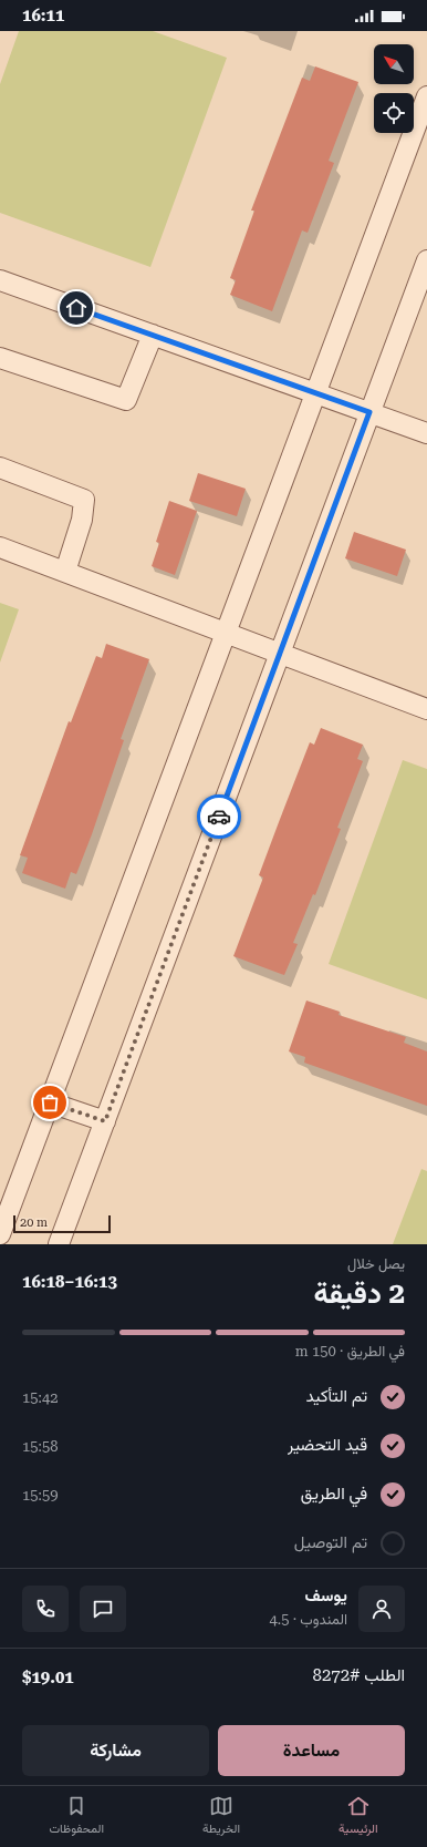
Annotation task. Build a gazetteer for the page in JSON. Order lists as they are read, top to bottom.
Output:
{
  "scale_bar": "20 m",
  "north": "top left",
  "page": {
    "status": "16:11",
    "scale": "20 m",
    "heading": ["2 دقيقة", "يصل خلال", "16:13–16:18"],
    "panel": [
      "يوسف",
      "المندوب · 4.5",
      "الطلب #8272",
      "$19.01"
    ],
    "bar": "في الطريق · 150 m",
    "list": [
      ["تم التأكيد", "15:42"],
      ["قيد التحضير", "15:58"],
      ["في الطريق", "15:59"],
      "تم التوصيل"
    ],
    "buttons": ["مساعدة", "مشاركة"],
    "tabs": ["الرئيسية", "الخريطة", "المحفوظات"]
  }
}
